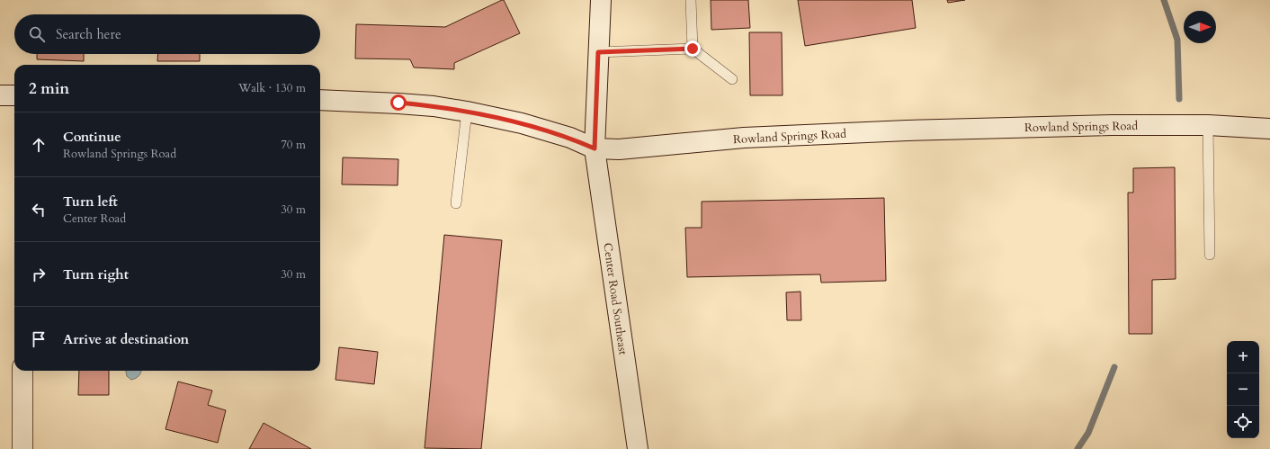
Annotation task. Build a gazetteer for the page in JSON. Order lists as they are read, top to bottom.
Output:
{
  "streets": {
    "street": ["Rowland Springs Road", "Center Road Southeast"]
  },
  "crossings": [
    ["Rowland Springs Road", "Center Road Southeast"]
  ],
  "north": "right",
  "page": {
    "search": "Search here",
    "heading": ["2 min", "Walk · 130 m"],
    "list": [
      ["Continue", "Rowland Springs Road", "70 m"],
      ["Turn left", "Center Road", "30 m"],
      ["Turn right", "30 m"],
      "Arrive at destination"
    ],
    "map_buttons": ["+", "−"]
  }
}
